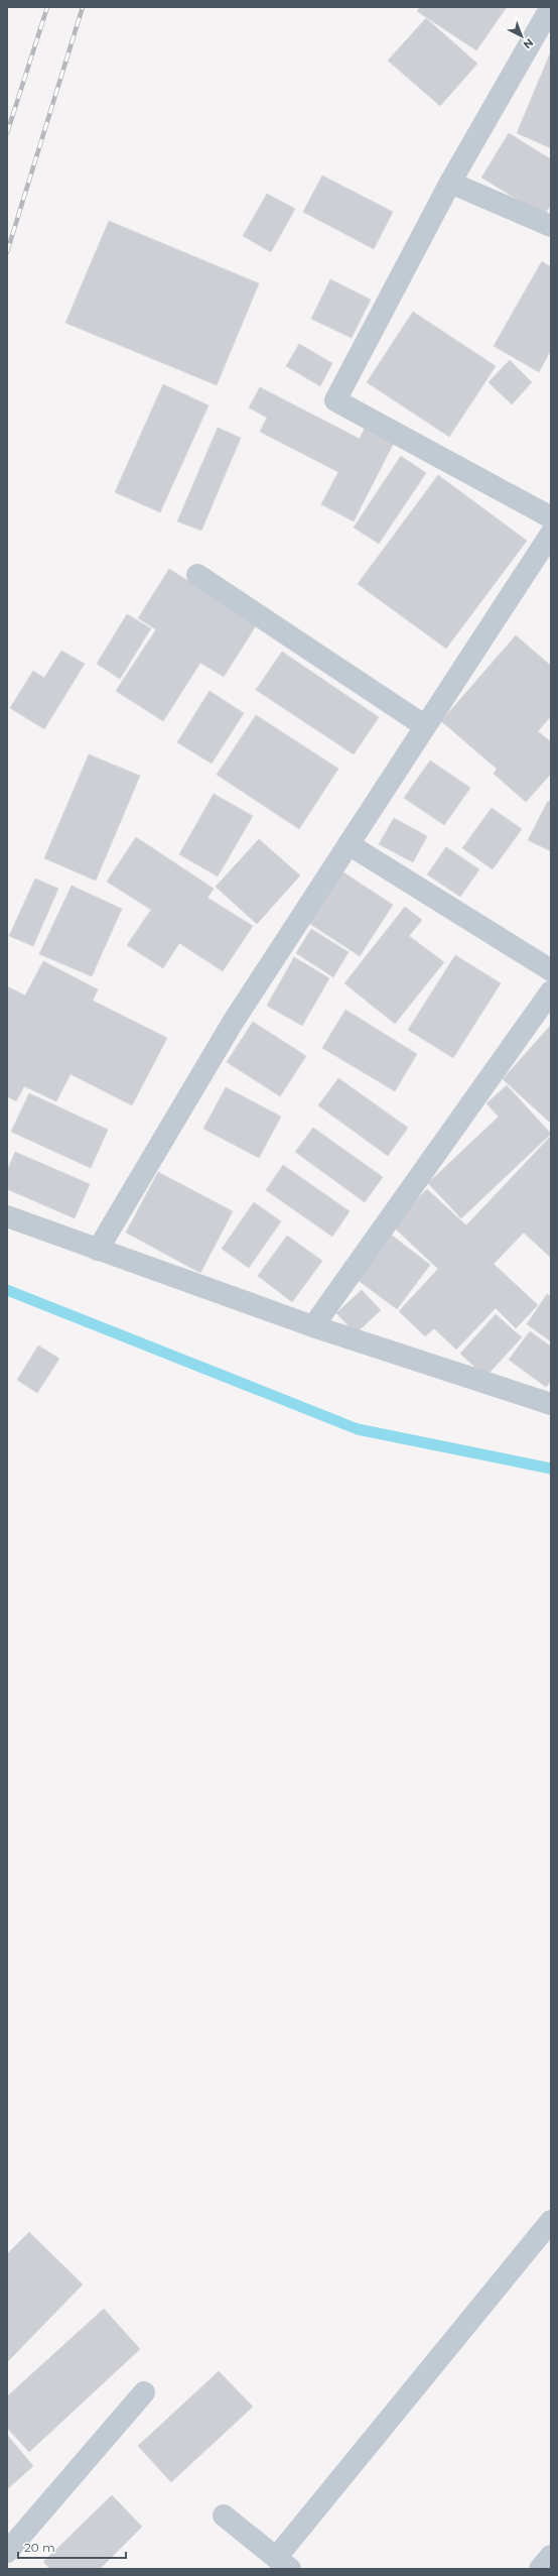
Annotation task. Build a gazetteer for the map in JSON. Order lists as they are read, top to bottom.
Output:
{
  "scale_bar": "20 m",
  "north": "bottom right"
}
